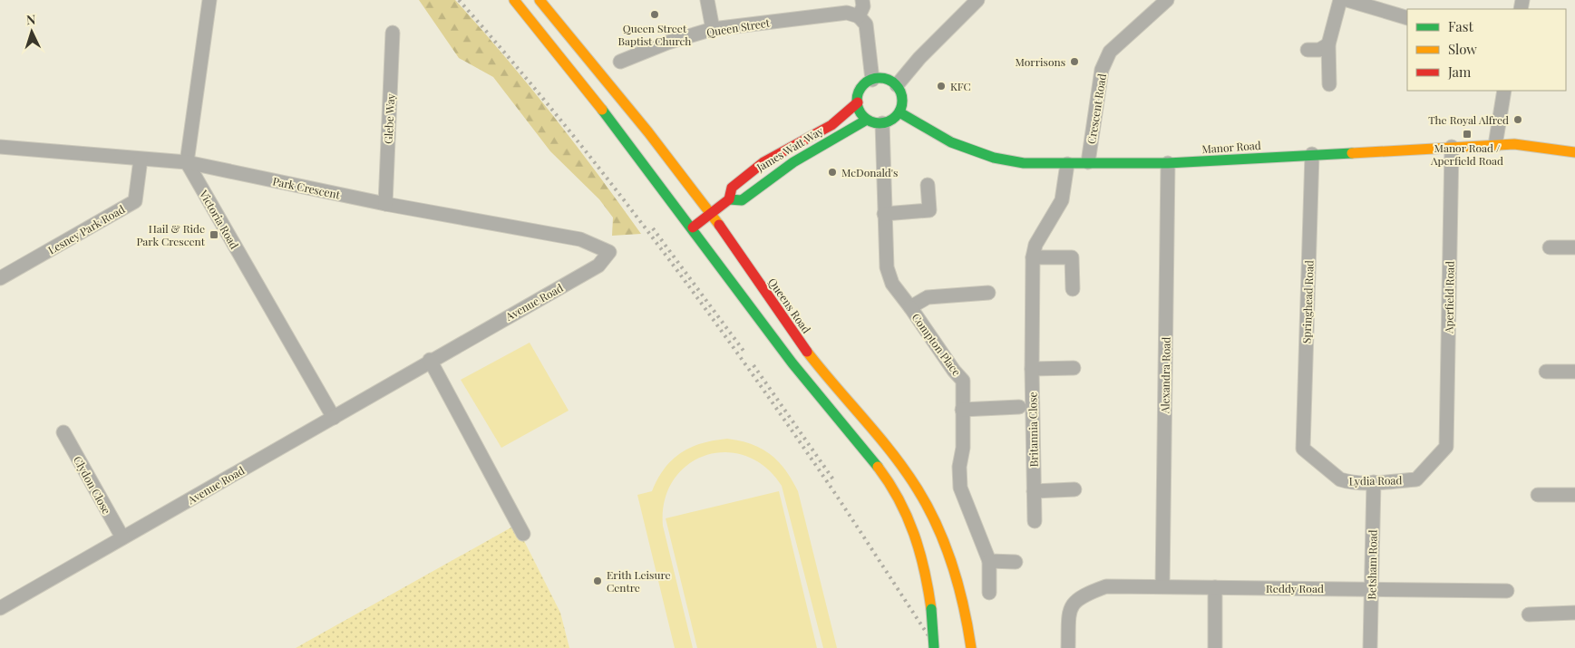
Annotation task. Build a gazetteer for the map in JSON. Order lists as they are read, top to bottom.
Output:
{
  "streets": {
    "main road": ["Manor Road", "James Watt Way", "Queens Road"],
    "street": [
      "Queen Street",
      "Crescent Road",
      "Glebe Way",
      "Park Crescent",
      "Victoria Road",
      "Lesney Park Road",
      "Aperfield Road",
      "Avenue Road",
      "Springhead Road",
      "Compton Place",
      "Alexandra Road",
      "Britannia Close",
      "Lydia Road",
      "Clydon Close",
      "Betsham Road",
      "Reddy Road"
    ]
  },
  "crossings": [
    ["Crescent Road", "Manor Road"],
    ["Glebe Way", "Park Crescent"],
    ["Manor Road", "James Watt Way"],
    ["Manor Road", "Aperfield Road"],
    ["Manor Road", "Springhead Road"],
    ["Manor Road", "Compton Place"],
    ["Manor Road", "Alexandra Road"],
    ["Manor Road", "Britannia Close"],
    ["James Watt Way", "Queens Road"],
    ["James Watt Way", "Compton Place"],
    ["Park Crescent", "Victoria Road"],
    ["Park Crescent", "Lesney Park Road"],
    ["Park Crescent", "Avenue Road"],
    ["Victoria Road", "Avenue Road"],
    ["Aperfield Road", "Lydia Road"],
    ["Avenue Road", "Clydon Close"],
    ["Springhead Road", "Lydia Road"],
    ["Alexandra Road", "Reddy Road"],
    ["Lydia Road", "Betsham Road"],
    ["Betsham Road", "Reddy Road"]
  ],
  "places": {
    "other": [
      "Queen Street Baptist Church",
      "Morrisons",
      "KFC",
      "The Royal Alfred",
      "McDonald's",
      "Erith Leisure Centre"
    ],
    "transit": ["Manor Road / Aperfield Road", "Hail & Ride Park Crescent"]
  },
  "legend": ["Fast", "Slow", "Jam"],
  "north": "top"
}
